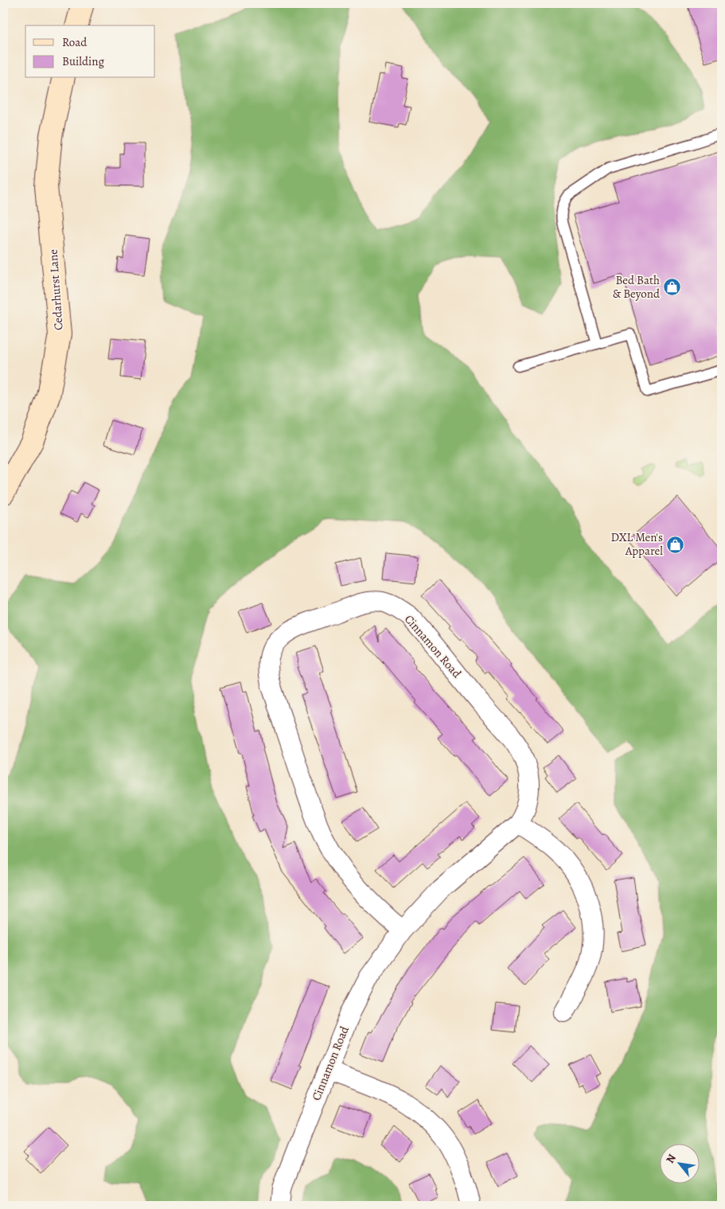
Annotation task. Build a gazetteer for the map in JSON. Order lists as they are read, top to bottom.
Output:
{
  "streets": {
    "street": ["Cedarhurst Lane", "Cinnamon Road"]
  },
  "places": {
    "shop": ["Bed Bath & Beyond", "DXL Men's Apparel"]
  },
  "legend": ["Road", "Building"],
  "north": "top left"
}
